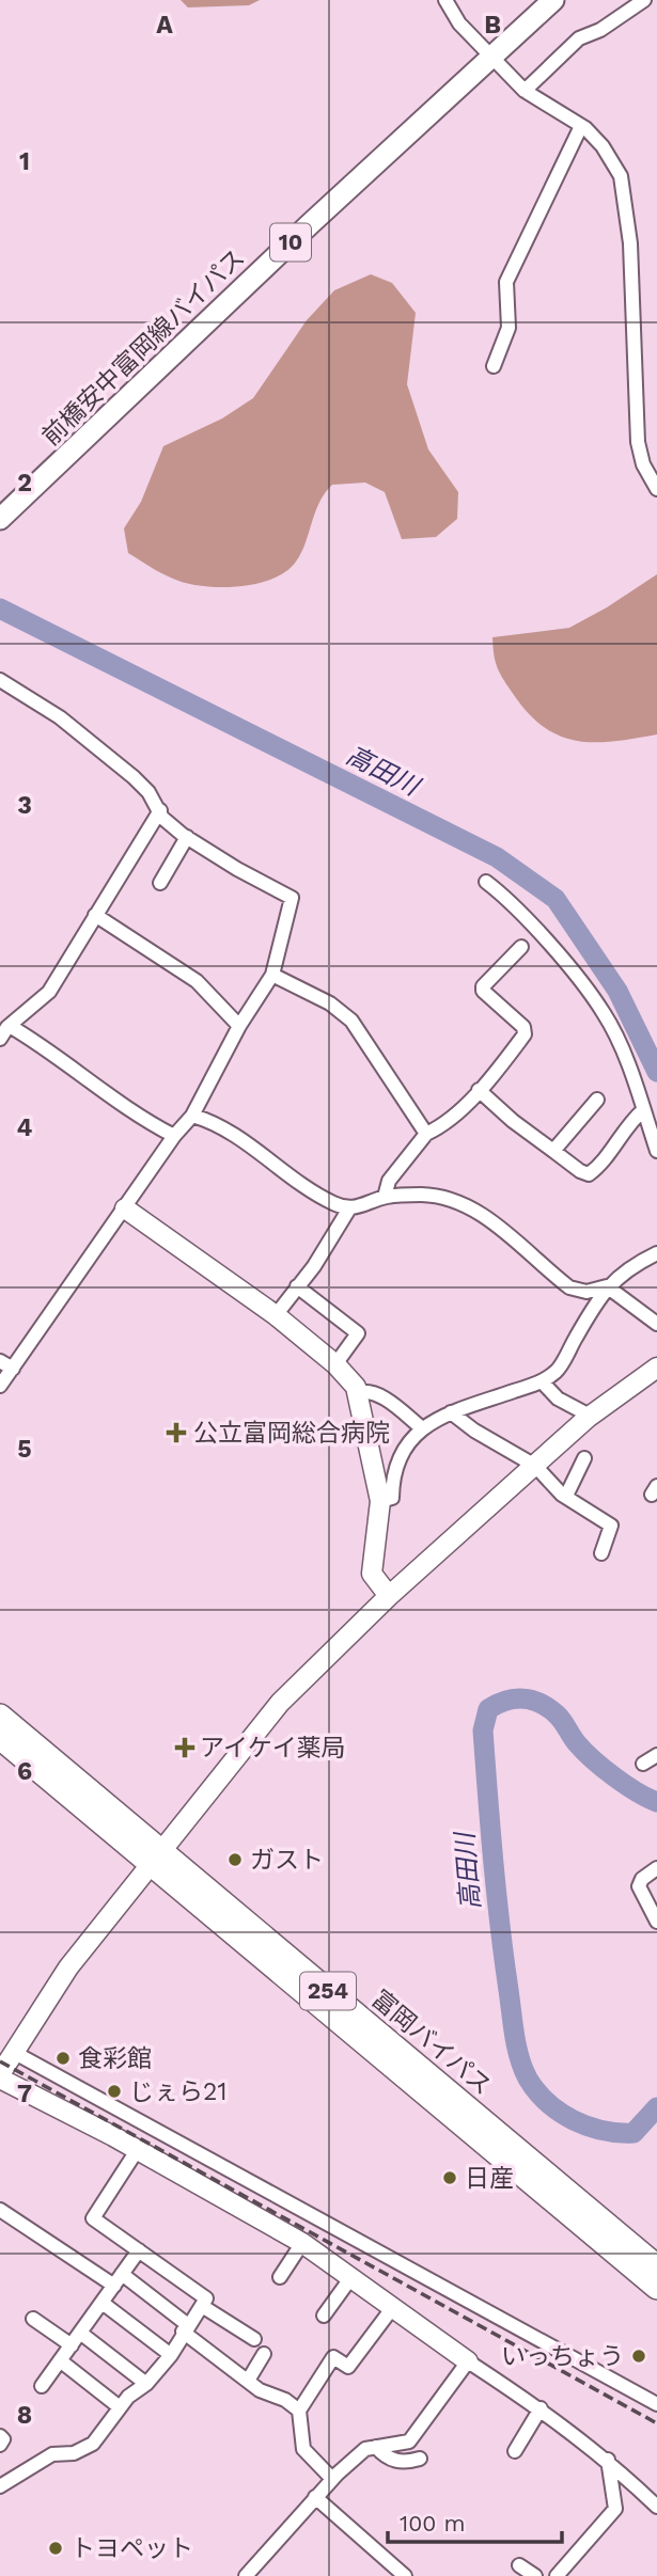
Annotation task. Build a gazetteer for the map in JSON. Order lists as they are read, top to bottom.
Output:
{
  "streets": {
    "highway": ["254", "富岡バイパス"],
    "main road": ["10", "前橋安中富岡線バイパス"]
  },
  "water": ["高田川"],
  "places": {
    "health": ["公立富岡総合病院", "アイケイ薬局"],
    "other": [
      "ガスト",
      "食彩館",
      "じぇら21",
      "日産",
      "いっちょう",
      "トヨペット"
    ]
  },
  "scale_bar": "100 m",
  "grid": {
    "columns": ["A", "B"],
    "rows": [
      "1",
      "2",
      "3",
      "4",
      "5",
      "6",
      "7",
      "8"
    ]
  }
}
